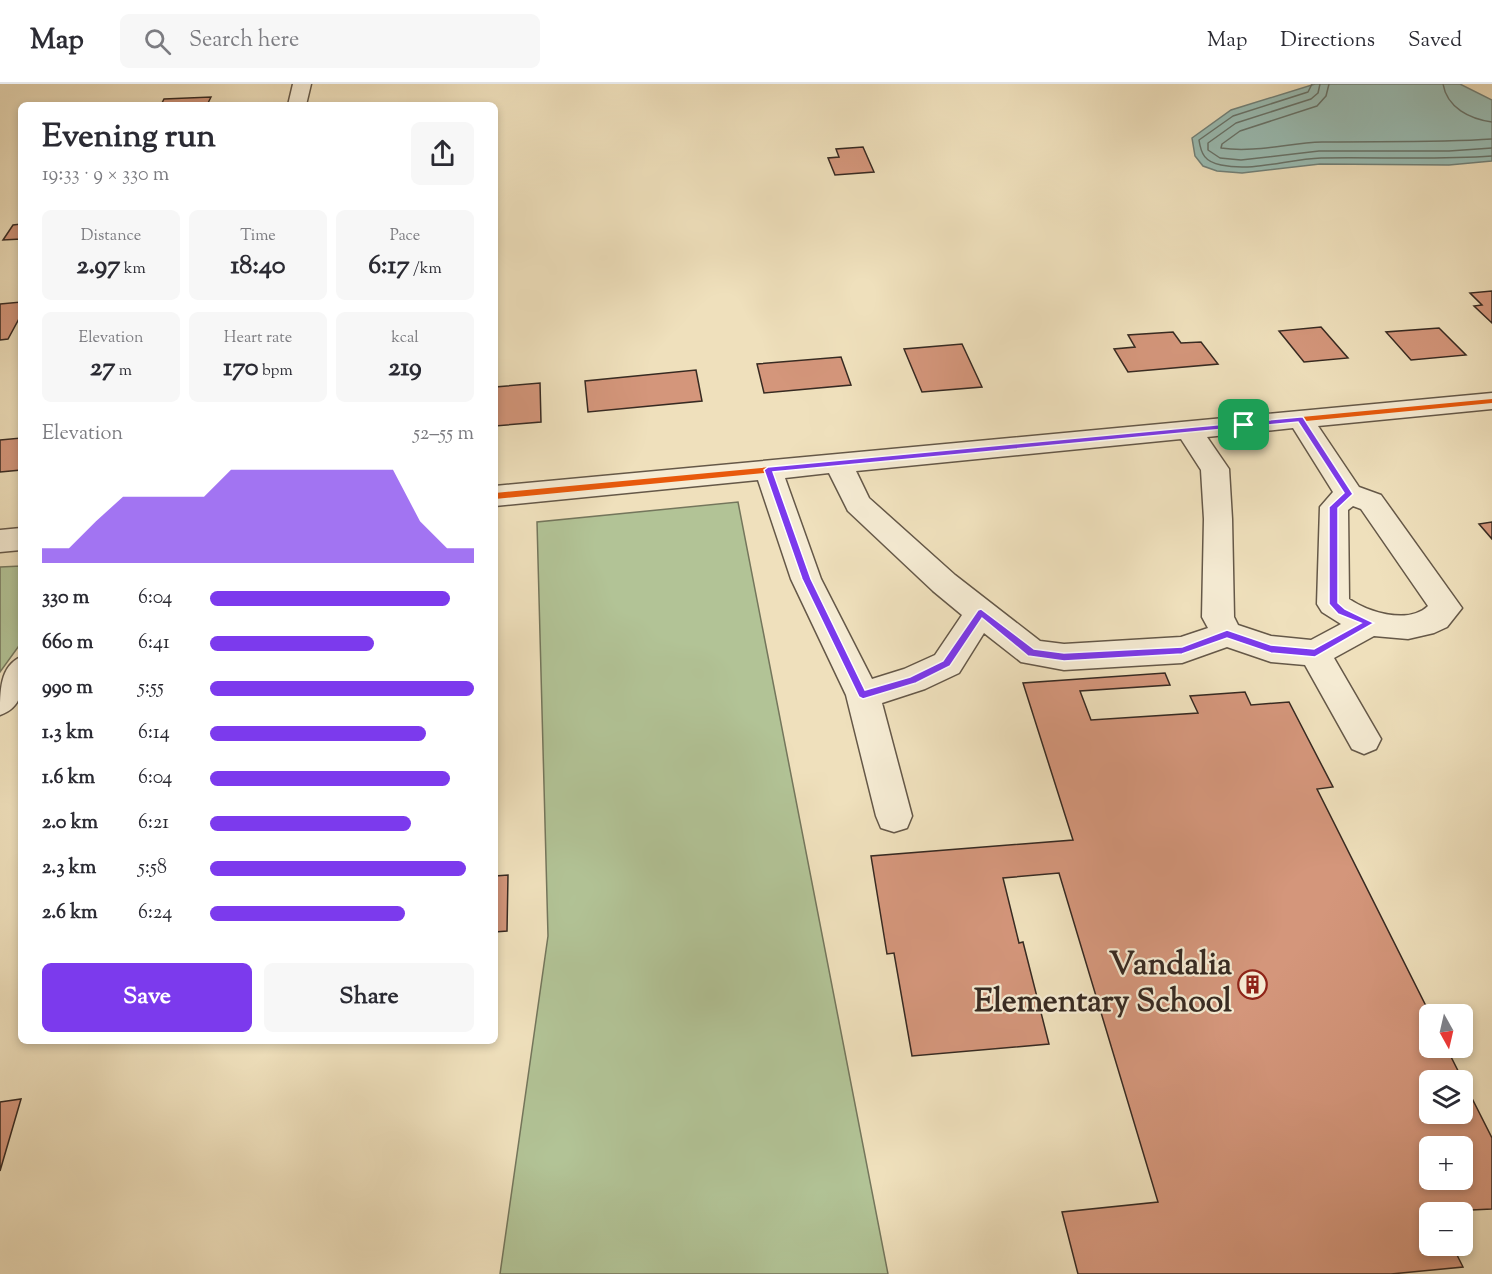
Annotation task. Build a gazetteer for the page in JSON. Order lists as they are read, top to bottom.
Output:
{
  "places": {
    "building": ["Vandalia Elementary School"]
  },
  "north": "bottom",
  "page": {
    "header": "Map",
    "search": "Search here",
    "nav": ["Map", "Directions", "Saved"],
    "heading": ["Evening run", "19:33 · 9 × 330 m"],
    "stats": [
      ["Distance", "2.97 km"],
      ["Time", "18:40"],
      ["Pace", "6:17 /km"],
      ["Elevation", "27 m"],
      ["Heart rate", "170 bpm"],
      ["kcal", "219"]
    ],
    "chart": ["Elevation", "52–55 m"],
    "list": [
      {
        "name": "330 m",
        "note": "6:04"
      },
      {
        "name": "660 m",
        "note": "6:41"
      },
      {
        "name": "990 m",
        "note": "5:55"
      },
      {
        "name": "1.3 km",
        "note": "6:14"
      },
      {
        "name": "1.6 km",
        "note": "6:04"
      },
      {
        "name": "2.0 km",
        "note": "6:21"
      },
      {
        "name": "2.3 km",
        "note": "5:58"
      },
      {
        "name": "2.6 km",
        "note": "6:24"
      }
    ],
    "buttons": ["Save", "Share"],
    "map_buttons": ["+", "−"]
  }
}
